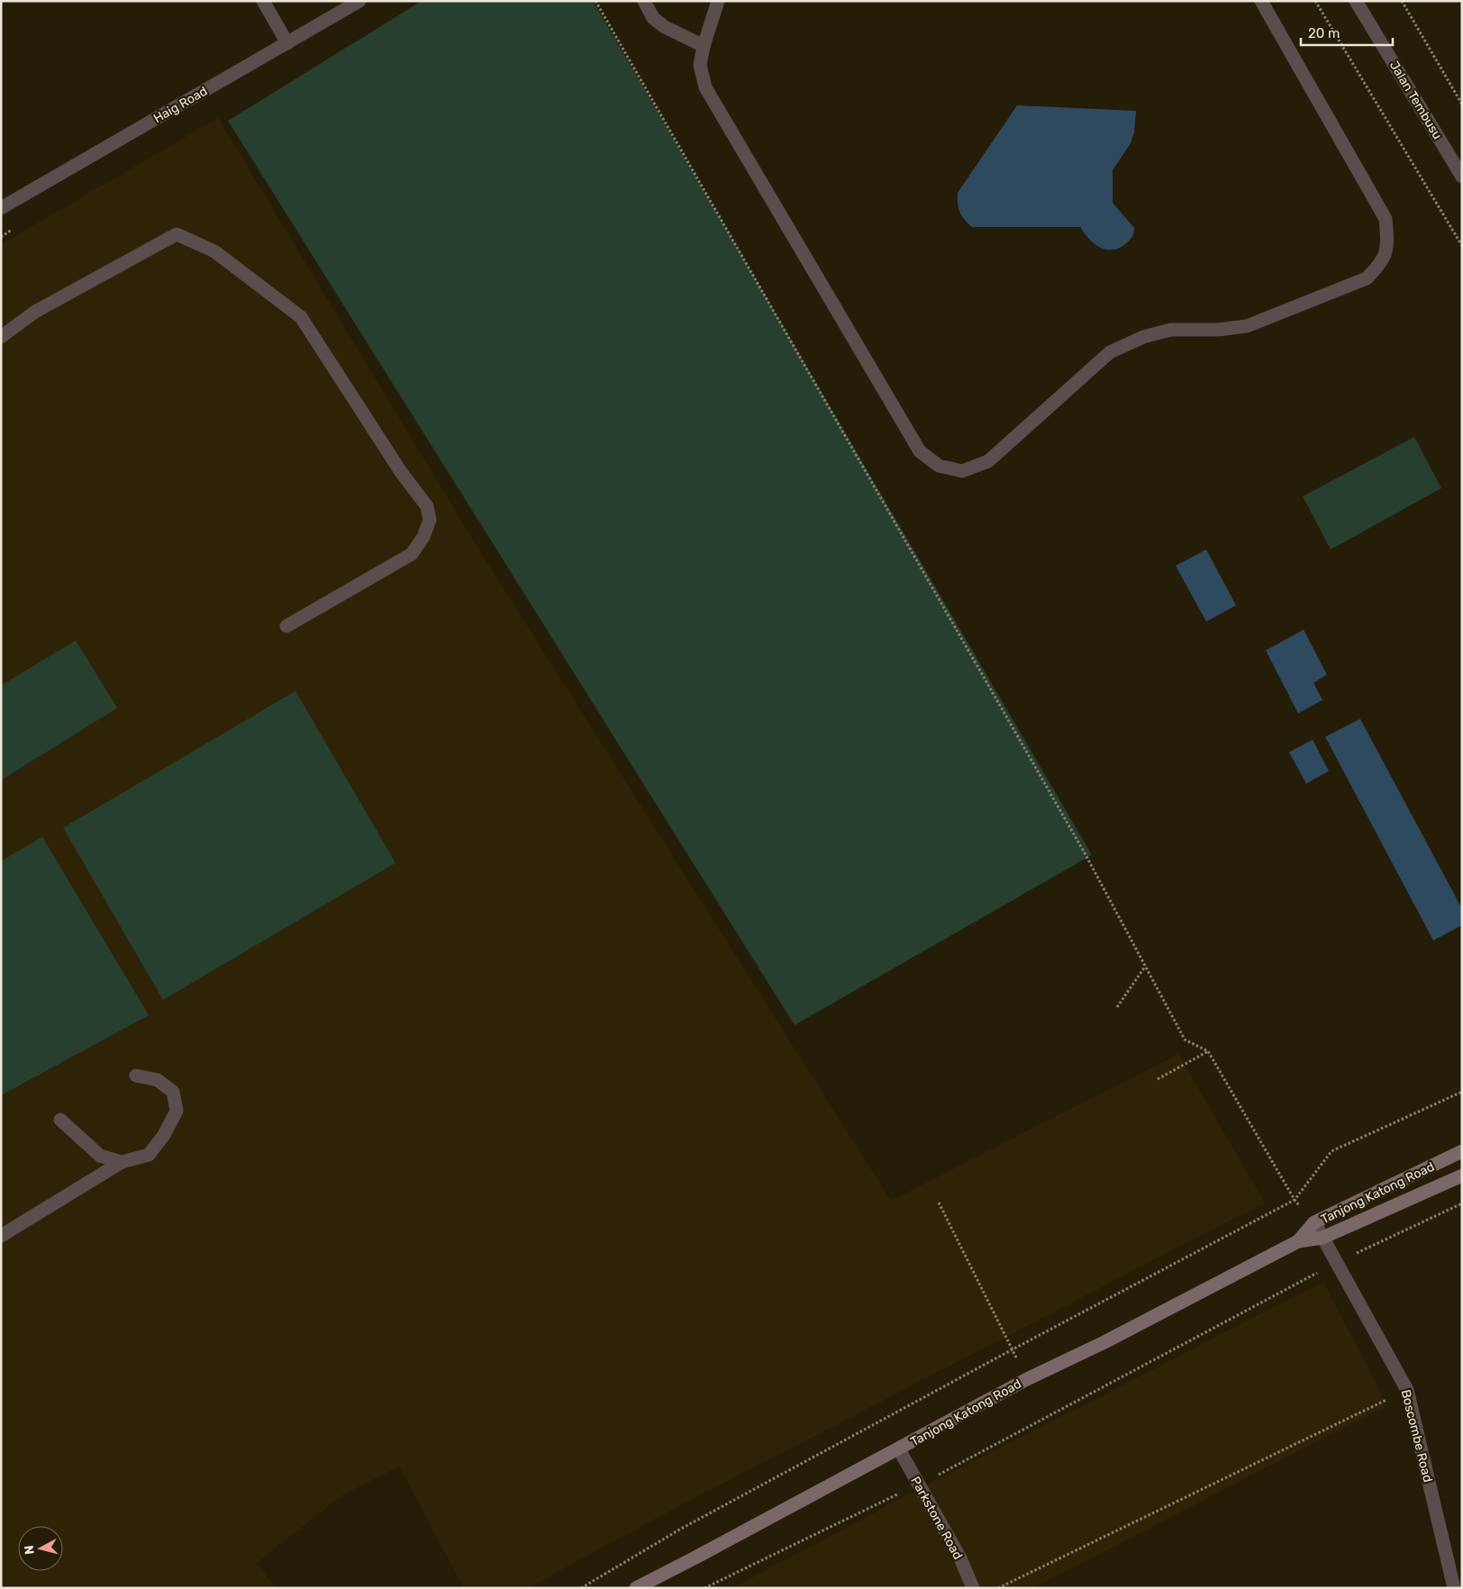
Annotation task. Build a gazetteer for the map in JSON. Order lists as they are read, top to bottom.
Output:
{
  "streets": {
    "main road": ["Tanjong Katong Road"],
    "street": [
      "Jalan Tembusu",
      "Haig Road",
      "Boscombe Road",
      "Parkstone Road"
    ]
  },
  "crossings": [
    ["Tanjong Katong Road", "Boscombe Road"],
    ["Tanjong Katong Road", "Parkstone Road"]
  ],
  "scale_bar": "20 m",
  "north": "left"
}
